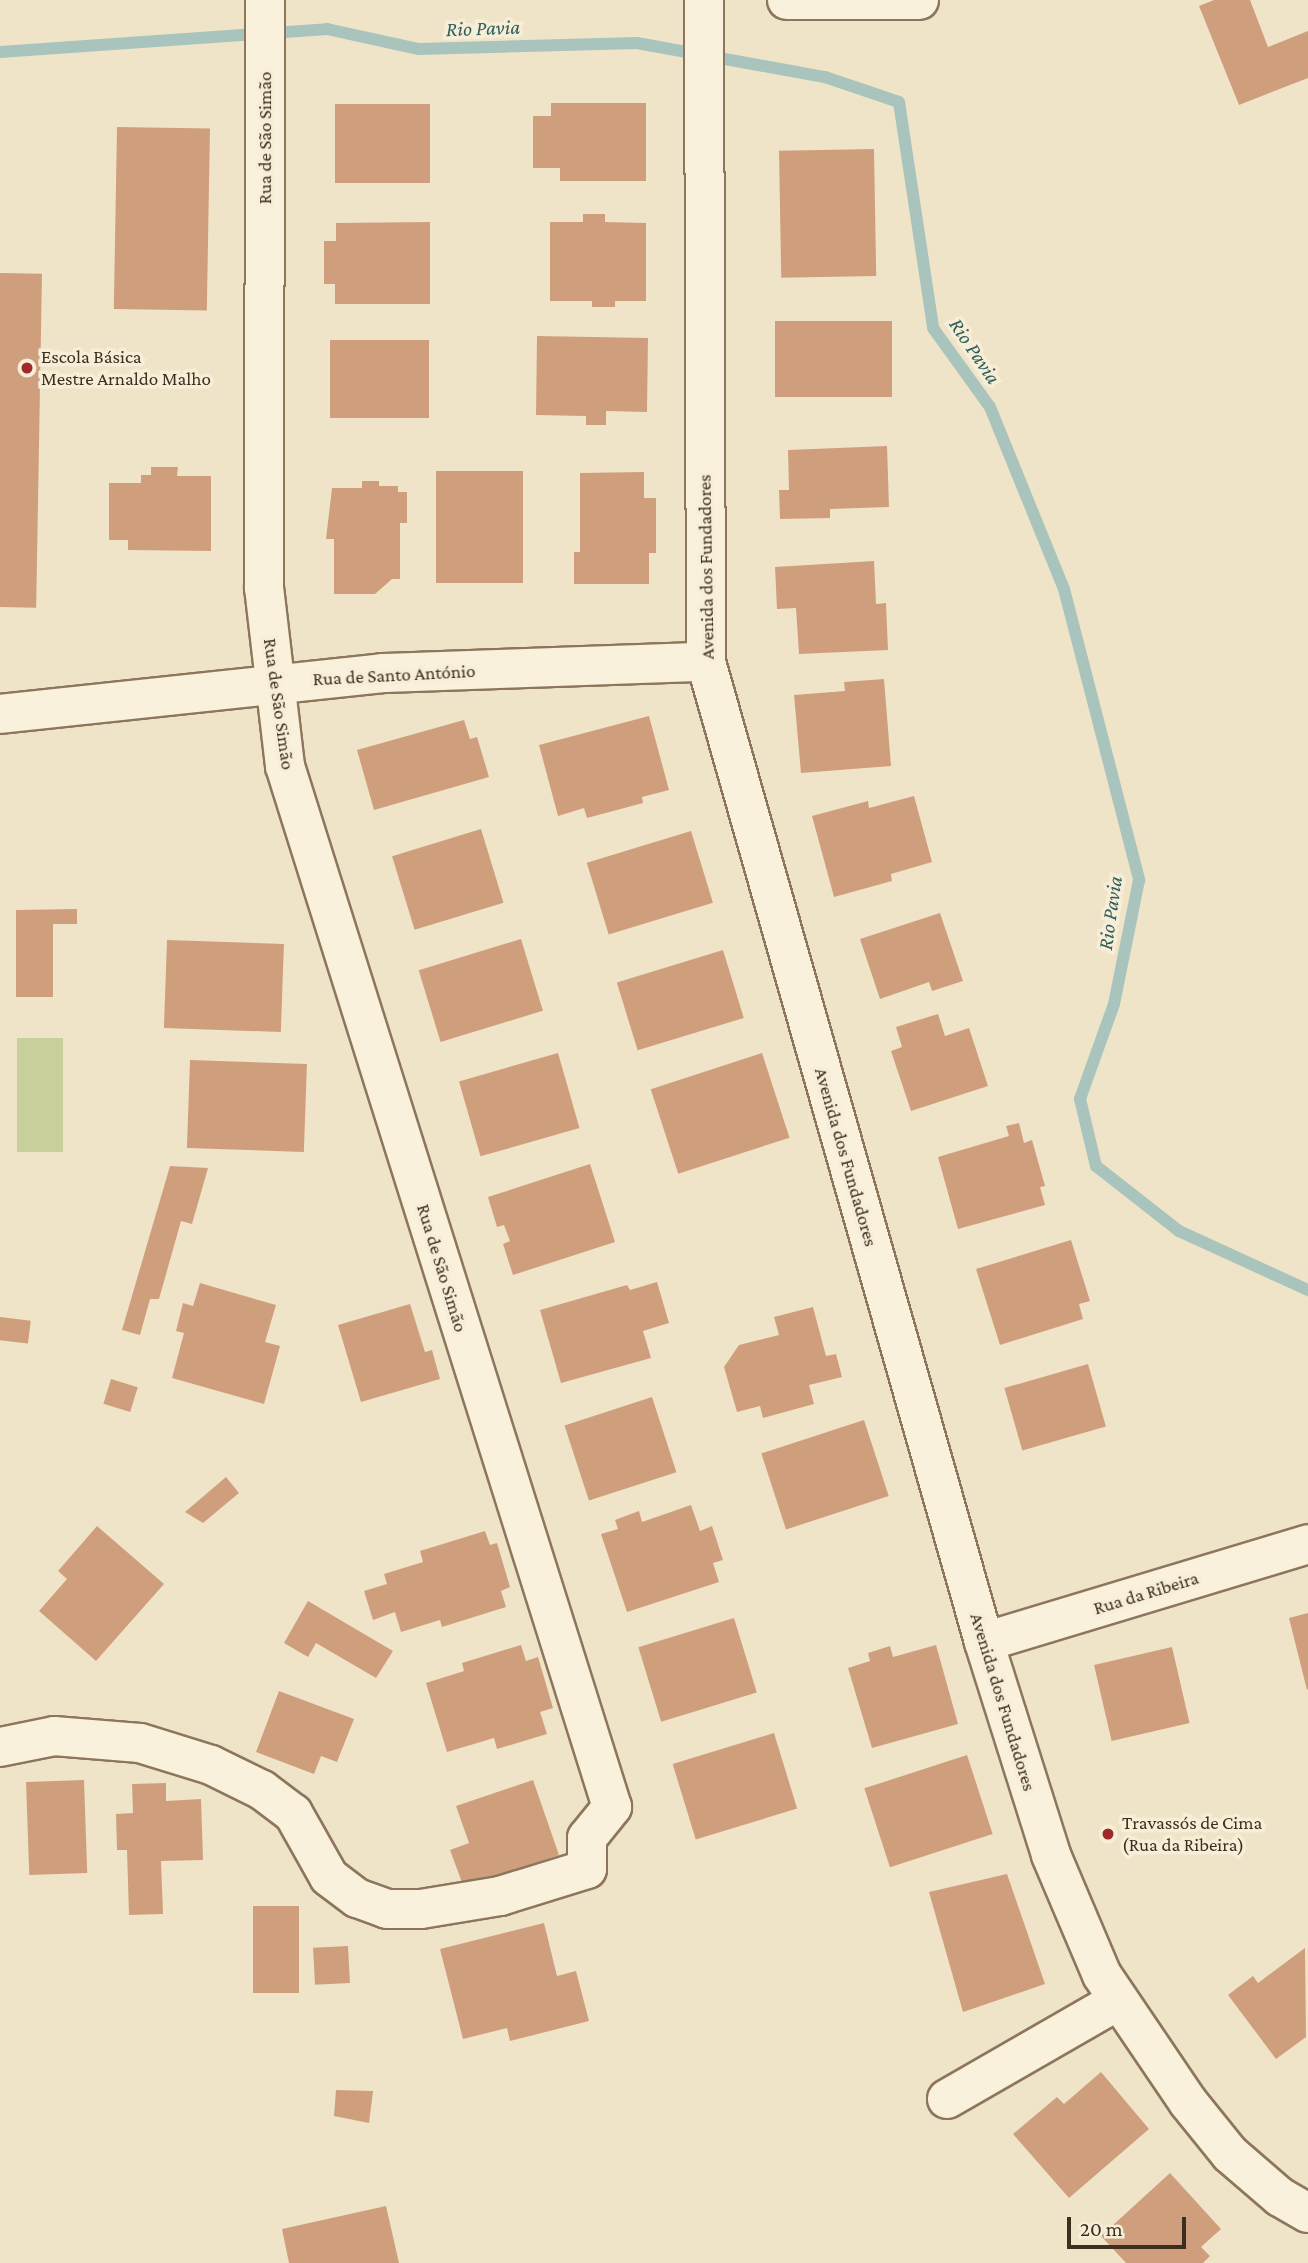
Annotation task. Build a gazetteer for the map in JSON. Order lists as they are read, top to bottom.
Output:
{
  "streets": {
    "street": [
      "Rua de São Simão",
      "Avenida dos Fundadores",
      "Rua de Santo António",
      "Rua da Ribeira"
    ]
  },
  "crossings": [
    ["Rua de São Simão", "Rua de Santo António"],
    ["Avenida dos Fundadores", "Rua de Santo António"],
    ["Avenida dos Fundadores", "Rua da Ribeira"]
  ],
  "water": ["Rio Pavia"],
  "places": ["Escola Básica Mestre Arnaldo Malho", "Travassós de Cima (Rua da Ribeira)"],
  "scale_bar": "20 m"
}
